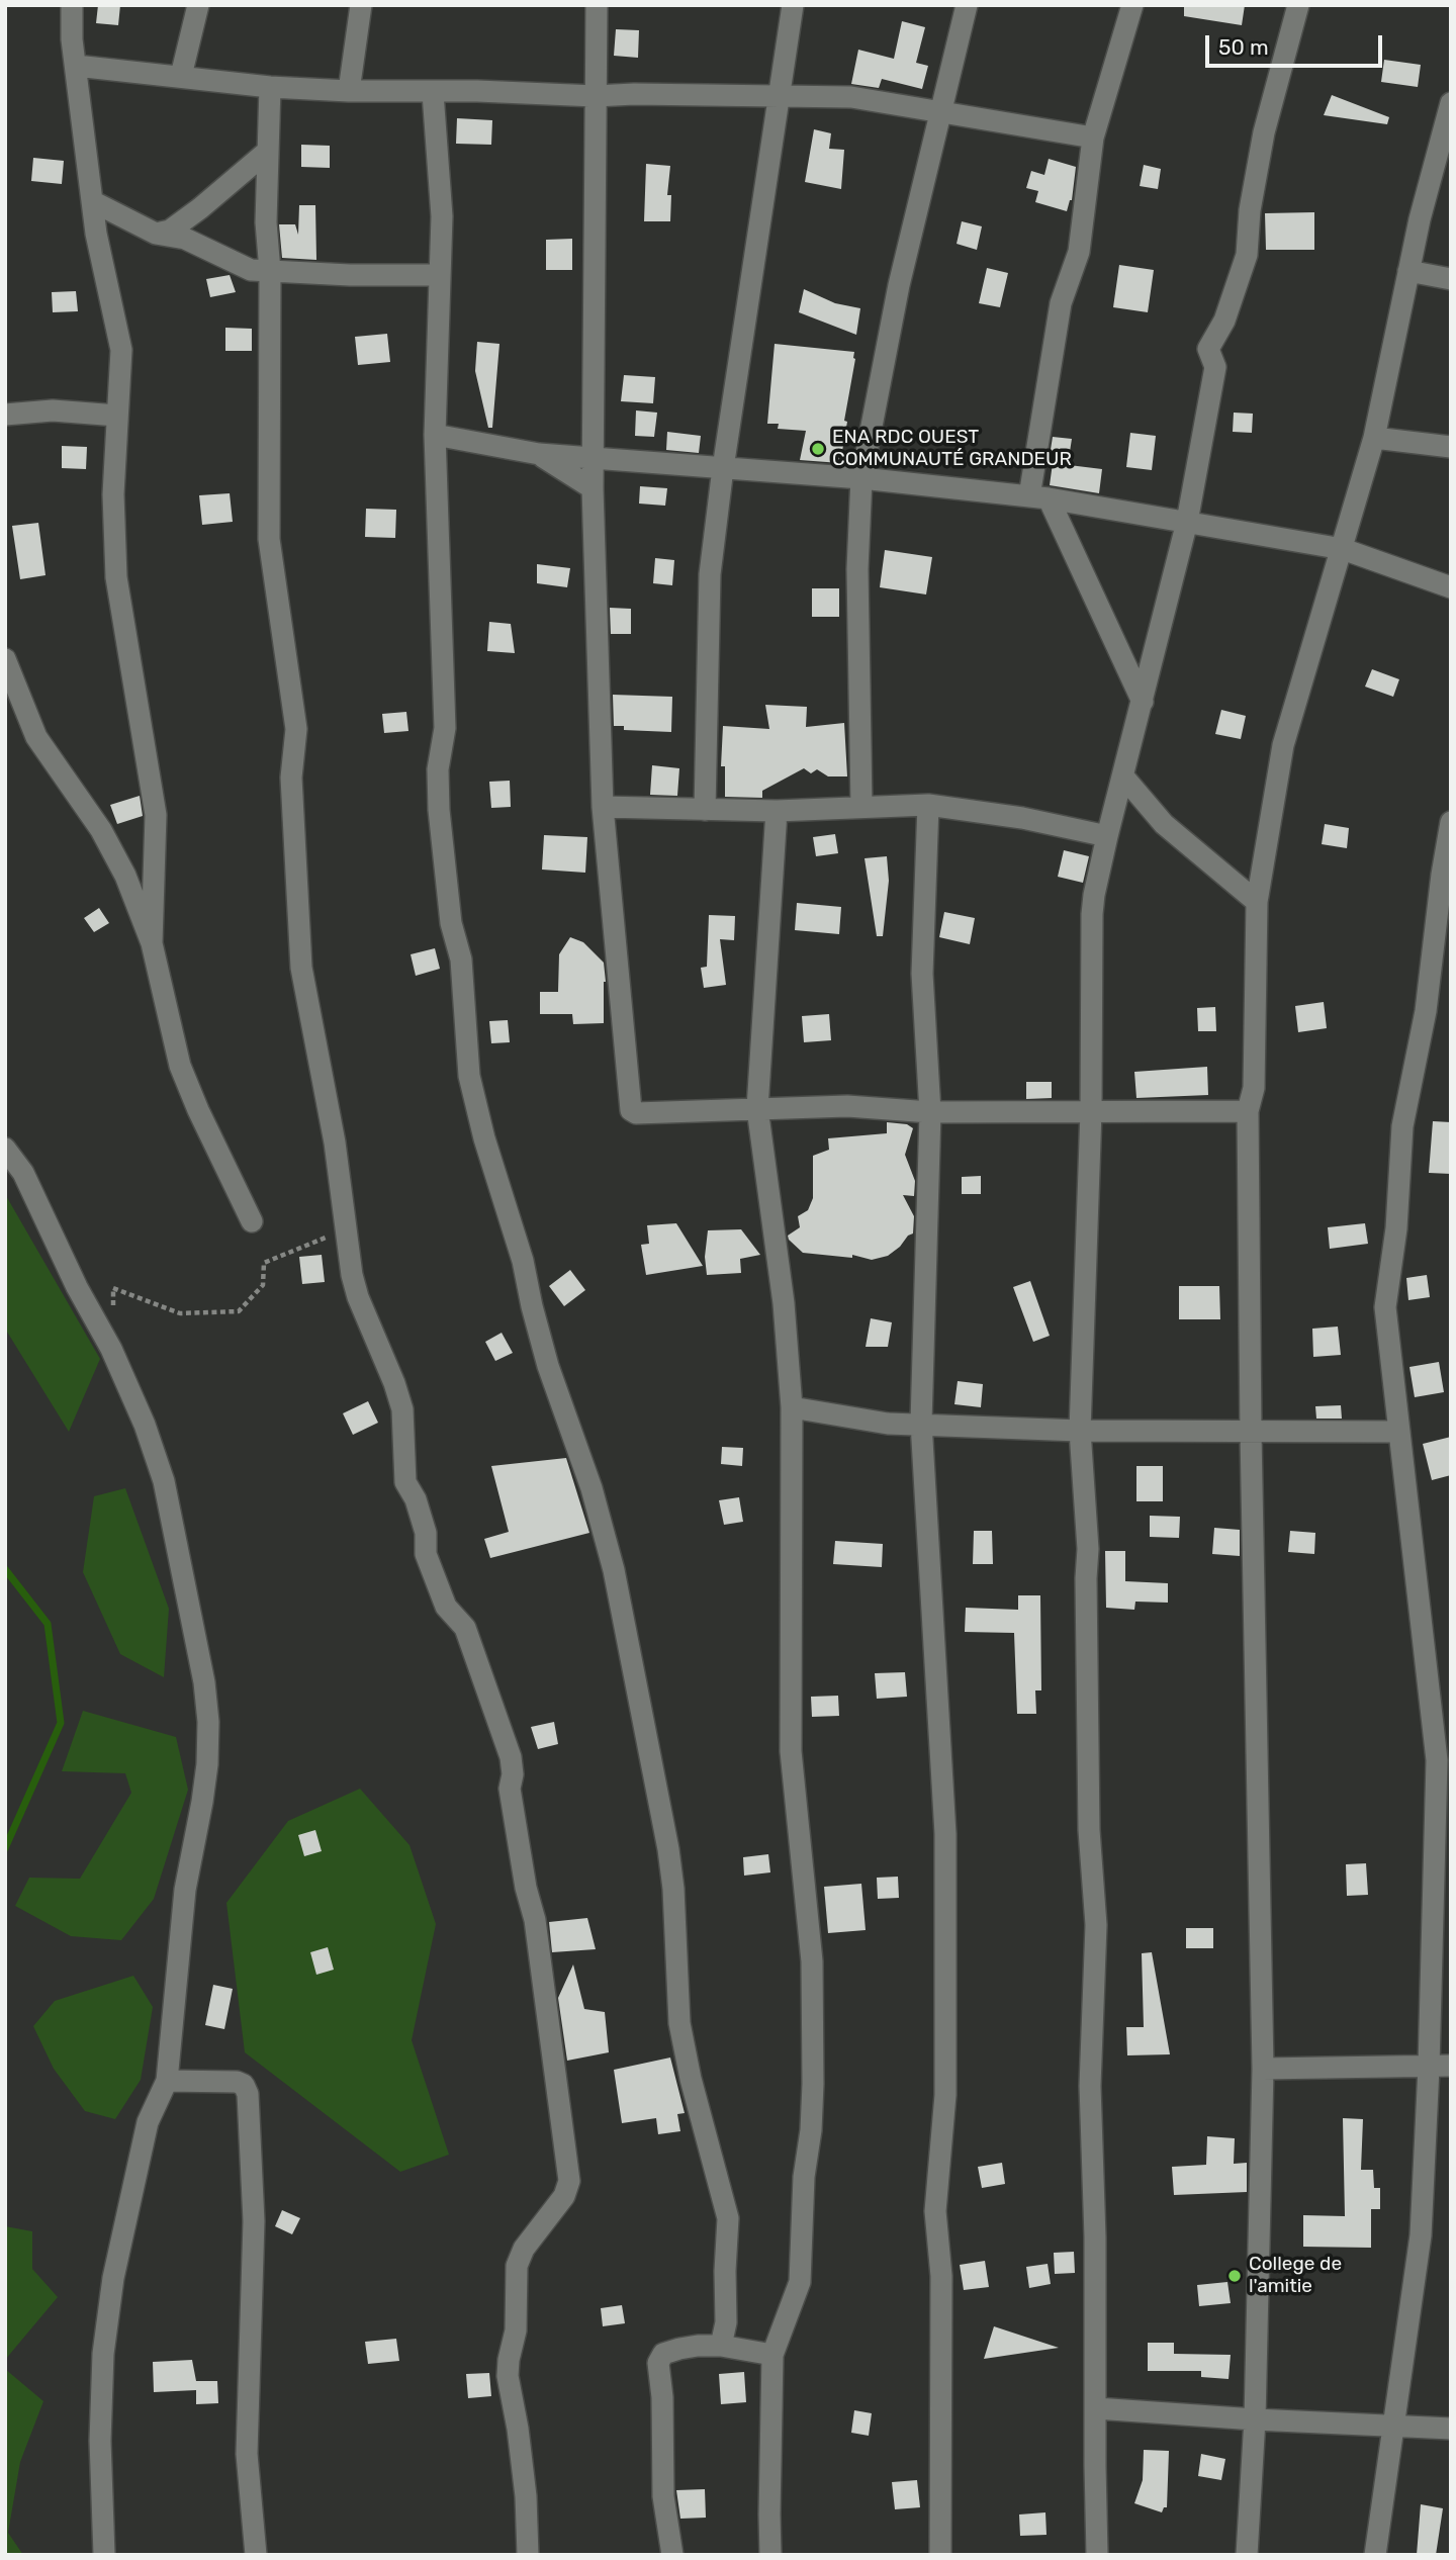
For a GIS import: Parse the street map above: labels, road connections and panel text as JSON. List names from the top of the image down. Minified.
{"places":["ENA RDC OUEST COMMUNAUTÉ GRANDEUR","College de l'amitie"],"scale_bar":"50 m"}
